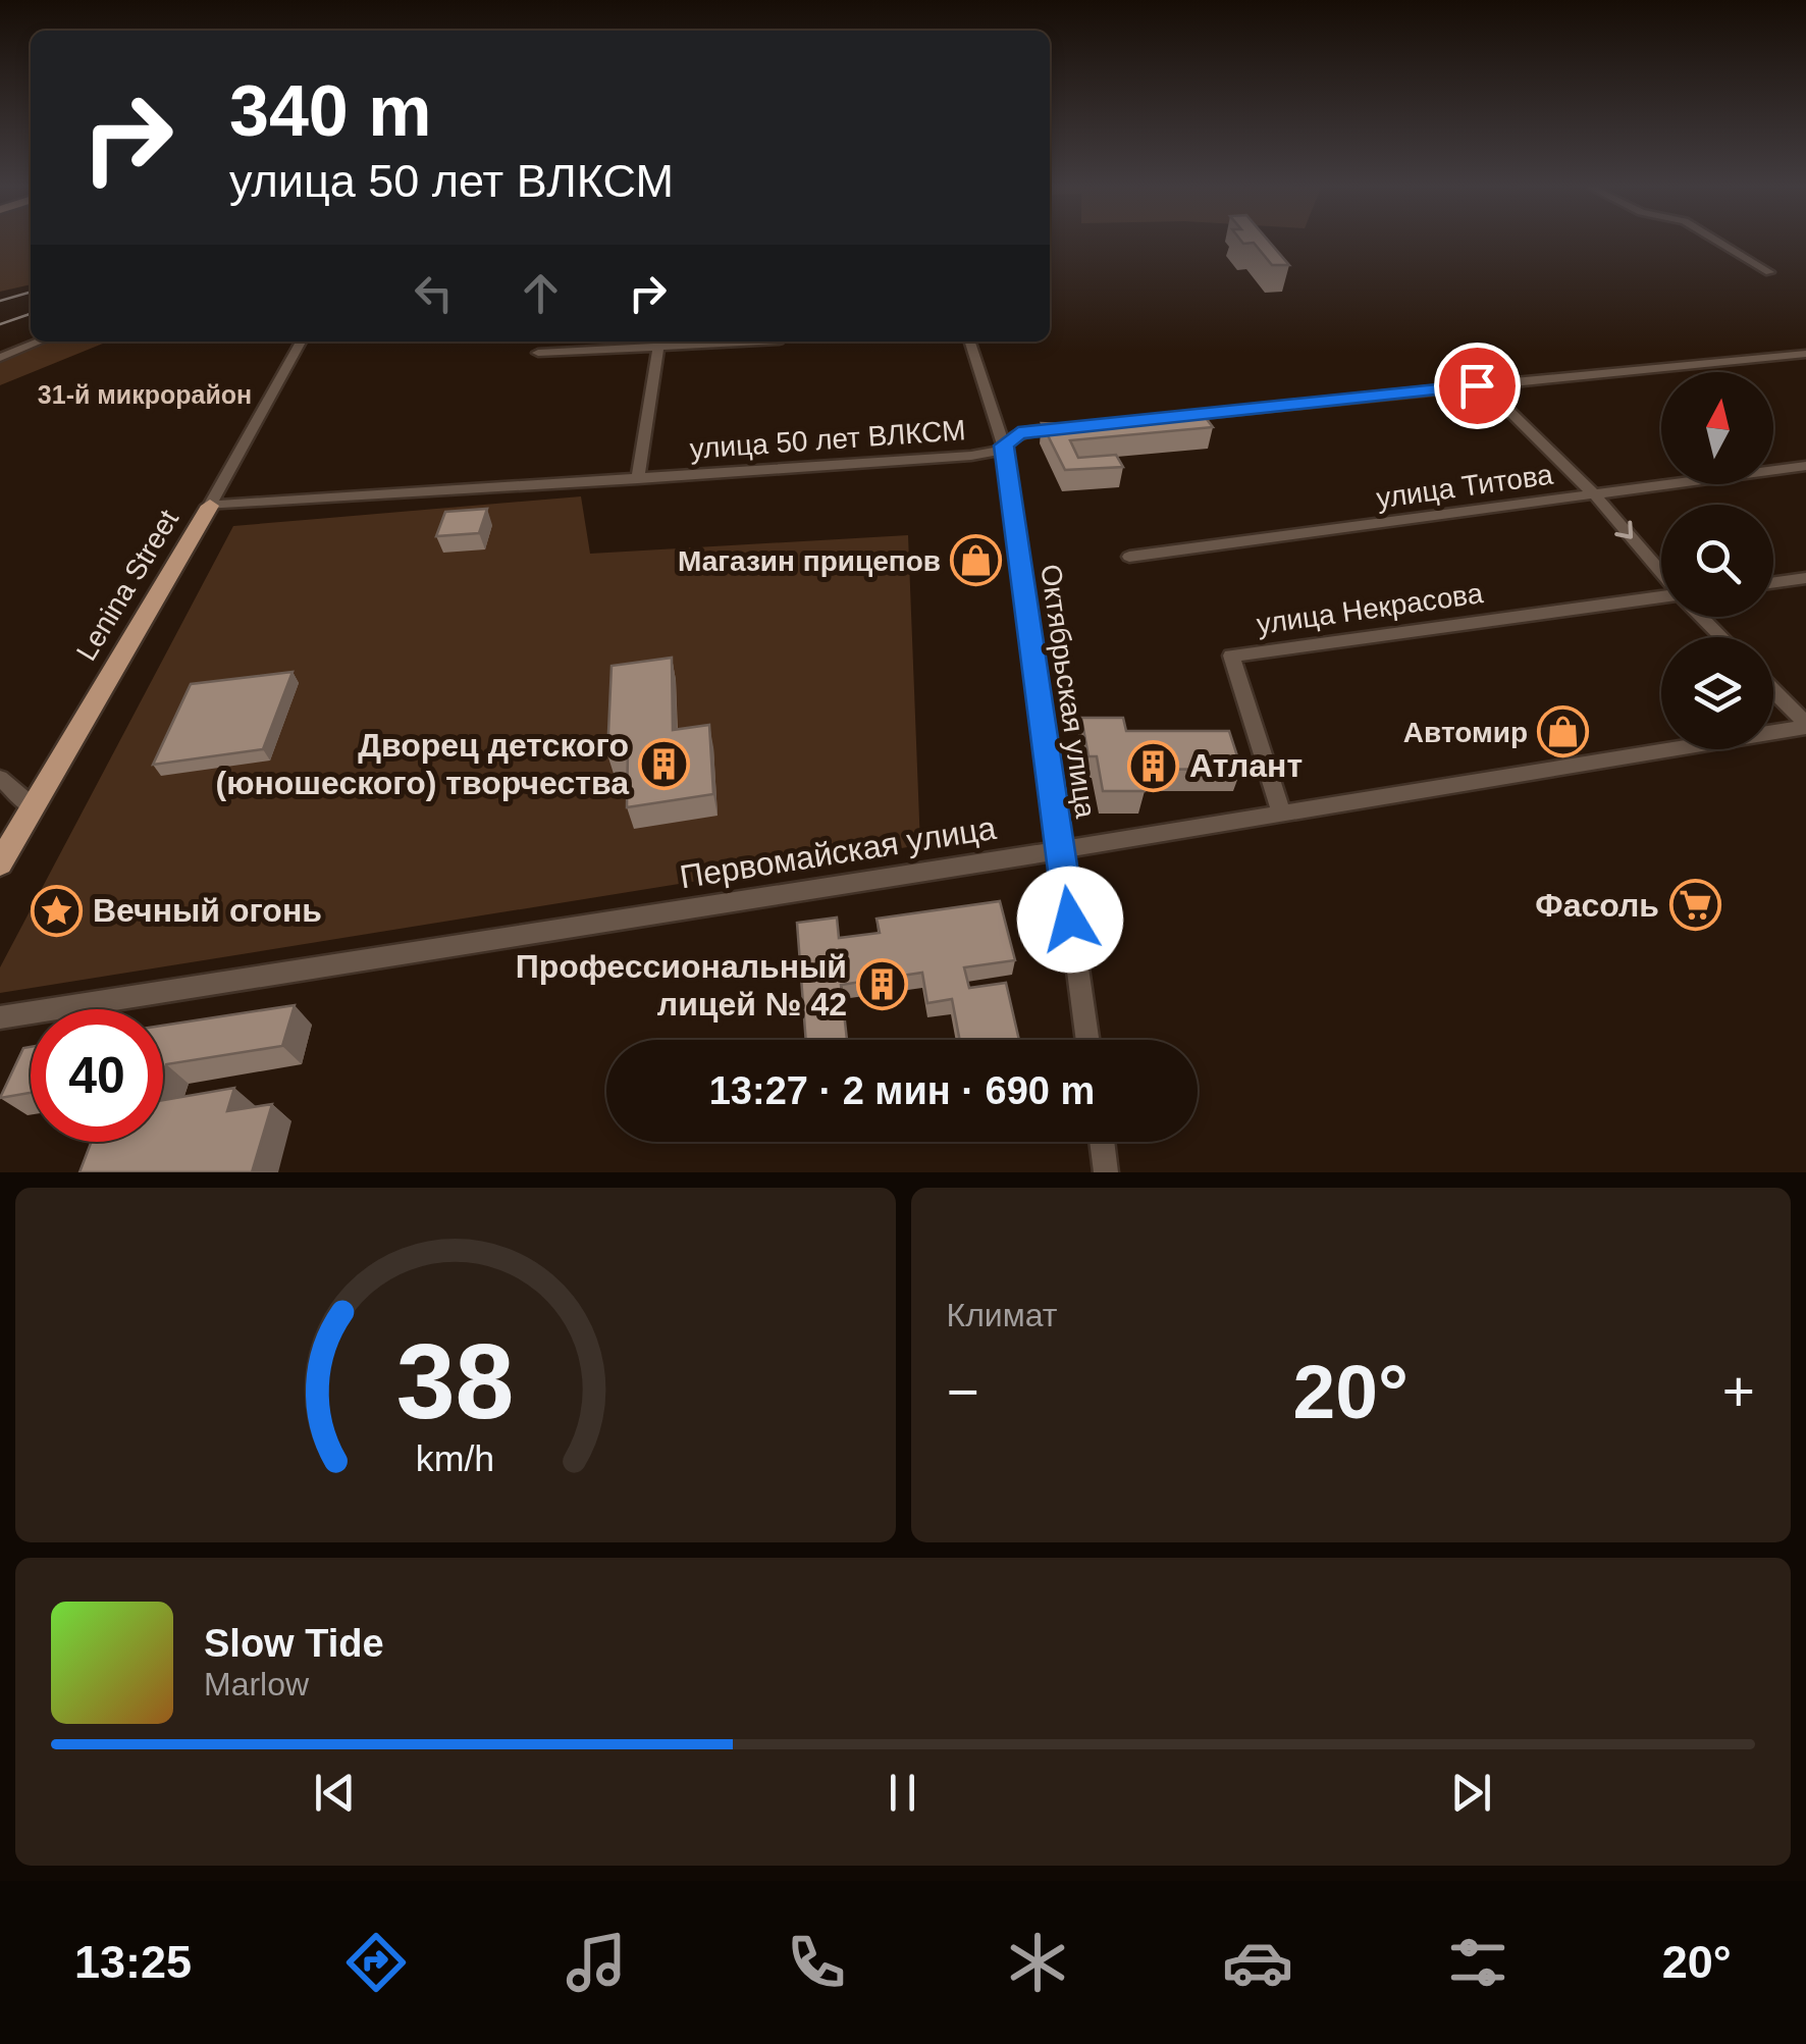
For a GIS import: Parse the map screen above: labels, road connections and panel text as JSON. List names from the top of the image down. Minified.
{"streets":{"main road":["Lenina Street"],"street":["улица 50 лет ВЛКСМ","улица Титова","улица Некрасова","Октябрьская улица","Первомайская улица"]},"crossings":[["улица 50 лет ВЛКСМ","Lenina Street"],["улица 50 лет ВЛКСМ","Октябрьская улица"],["улица Некрасова","Первомайская улица"],["Октябрьская улица","Первомайская улица"]],"districts":["31-й микрорайон"],"places":{"shop":["Магазин прицепов","Автомир"],"building":["Дворец детского (юношеского) творчества","Атлант","Профессиональный лицей № 42"],"supermarket":["Фасоль"],"place":["Вечный огонь"]},"north":"top","page":{"turn":["340 m","улица 50 лет ВЛКСМ"],"limit":"40","trip":"13:27 · 2 мин · 690 m","tile":"Климат","heat":["−","20°","+"],"song":["Slow Tide","Marlow"],"tabs":["13:25","20°"],"gauge":["38","km/h"]}}
